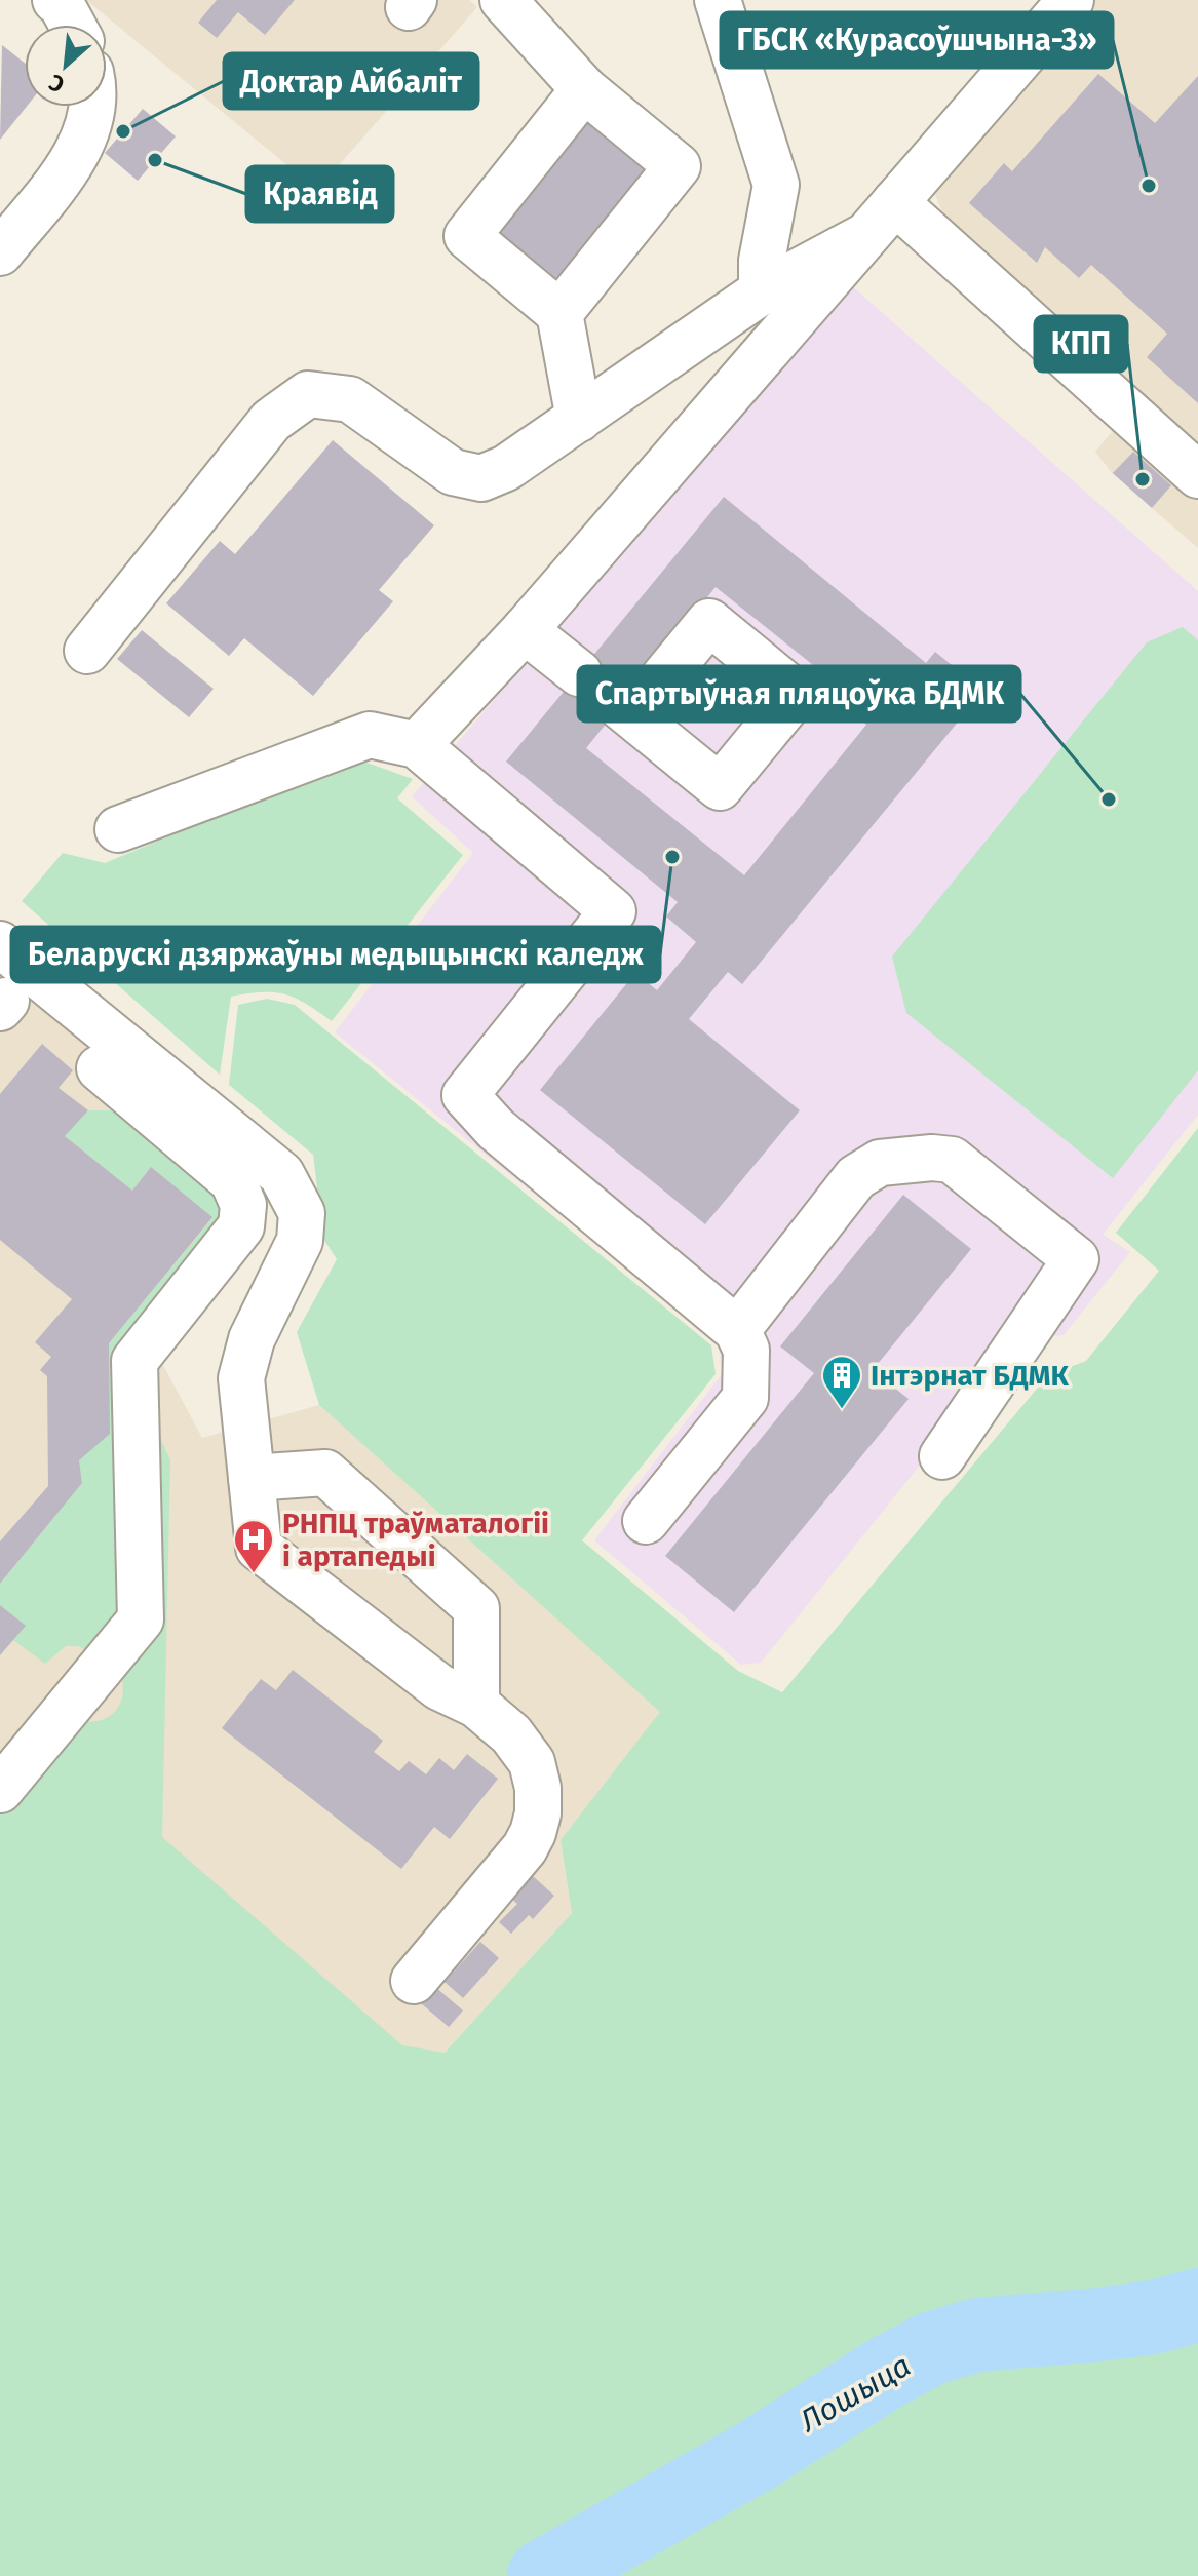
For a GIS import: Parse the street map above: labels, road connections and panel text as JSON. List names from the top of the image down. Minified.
{"water":["Лошыца"],"places":{"other":["Доктар Айбаліт","Краявід","ГБСК «Курасоўшчына-3»","КПП","Спартыўная пляцоўка БДМК","Беларускі дзяржаўны медыцынскі каледж"],"building":["Інтэрнат БДМК"],"hospital":["РНПЦ траўматалогіі і артапедыі"]},"north":"bottom left"}
